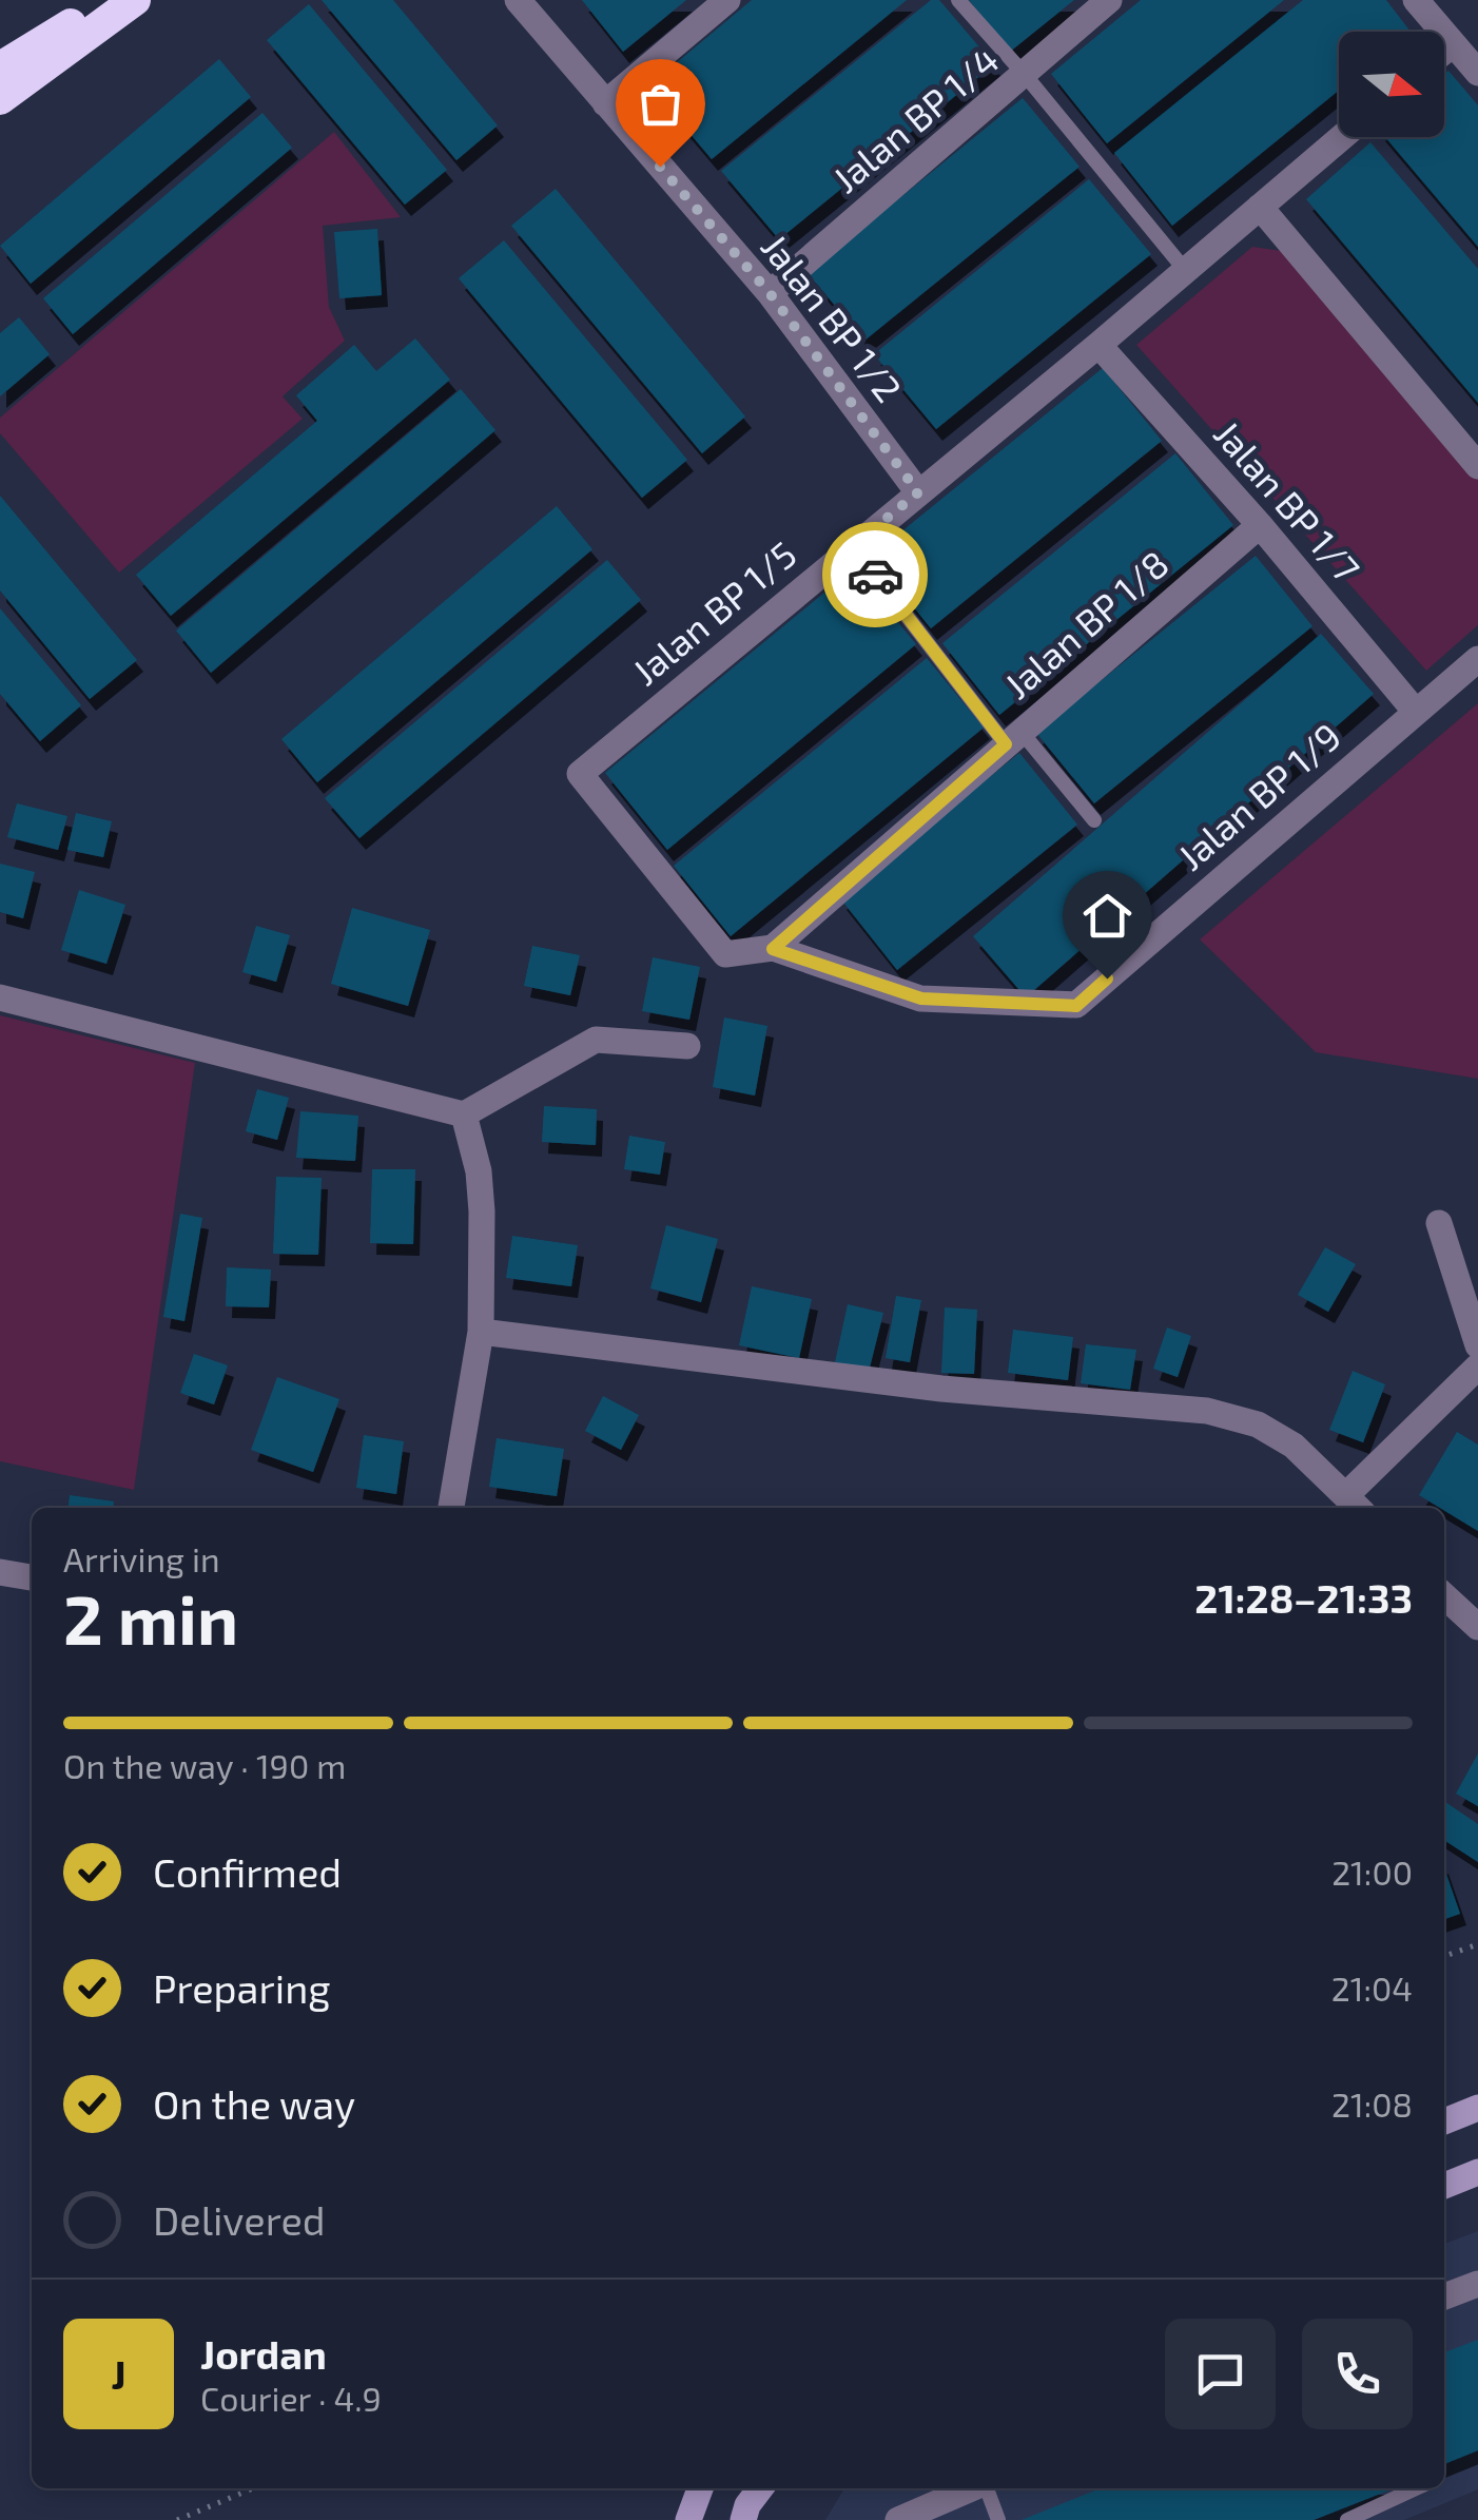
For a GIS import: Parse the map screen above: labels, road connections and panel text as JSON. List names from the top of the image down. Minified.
{"streets":{"street":["Jalan BP 1/4","Jalan BP 1/2","Jalan BP 1/7","Jalan BP 1/5","Jalan BP 1/8","Jalan BP 1/9"]},"crossings":[["Jalan BP 1/4","Jalan BP 1/2"],["Jalan BP 1/2","Jalan BP 1/5"],["Jalan BP 1/7","Jalan BP 1/5"],["Jalan BP 1/7","Jalan BP 1/8"],["Jalan BP 1/7","Jalan BP 1/9"],["Jalan BP 1/5","Jalan BP 1/9"],["Jalan BP 1/8","Jalan BP 1/9"]],"north":"right","page":{"heading":["2 min","Arriving in","21:28–21:33"],"panel":["Jordan","Courier · 4.9"],"bar":"On the way · 190 m","list":[["Confirmed","21:00"],["Preparing","21:04"],["On the way","21:08"],"Delivered"],"round":"J"}}
